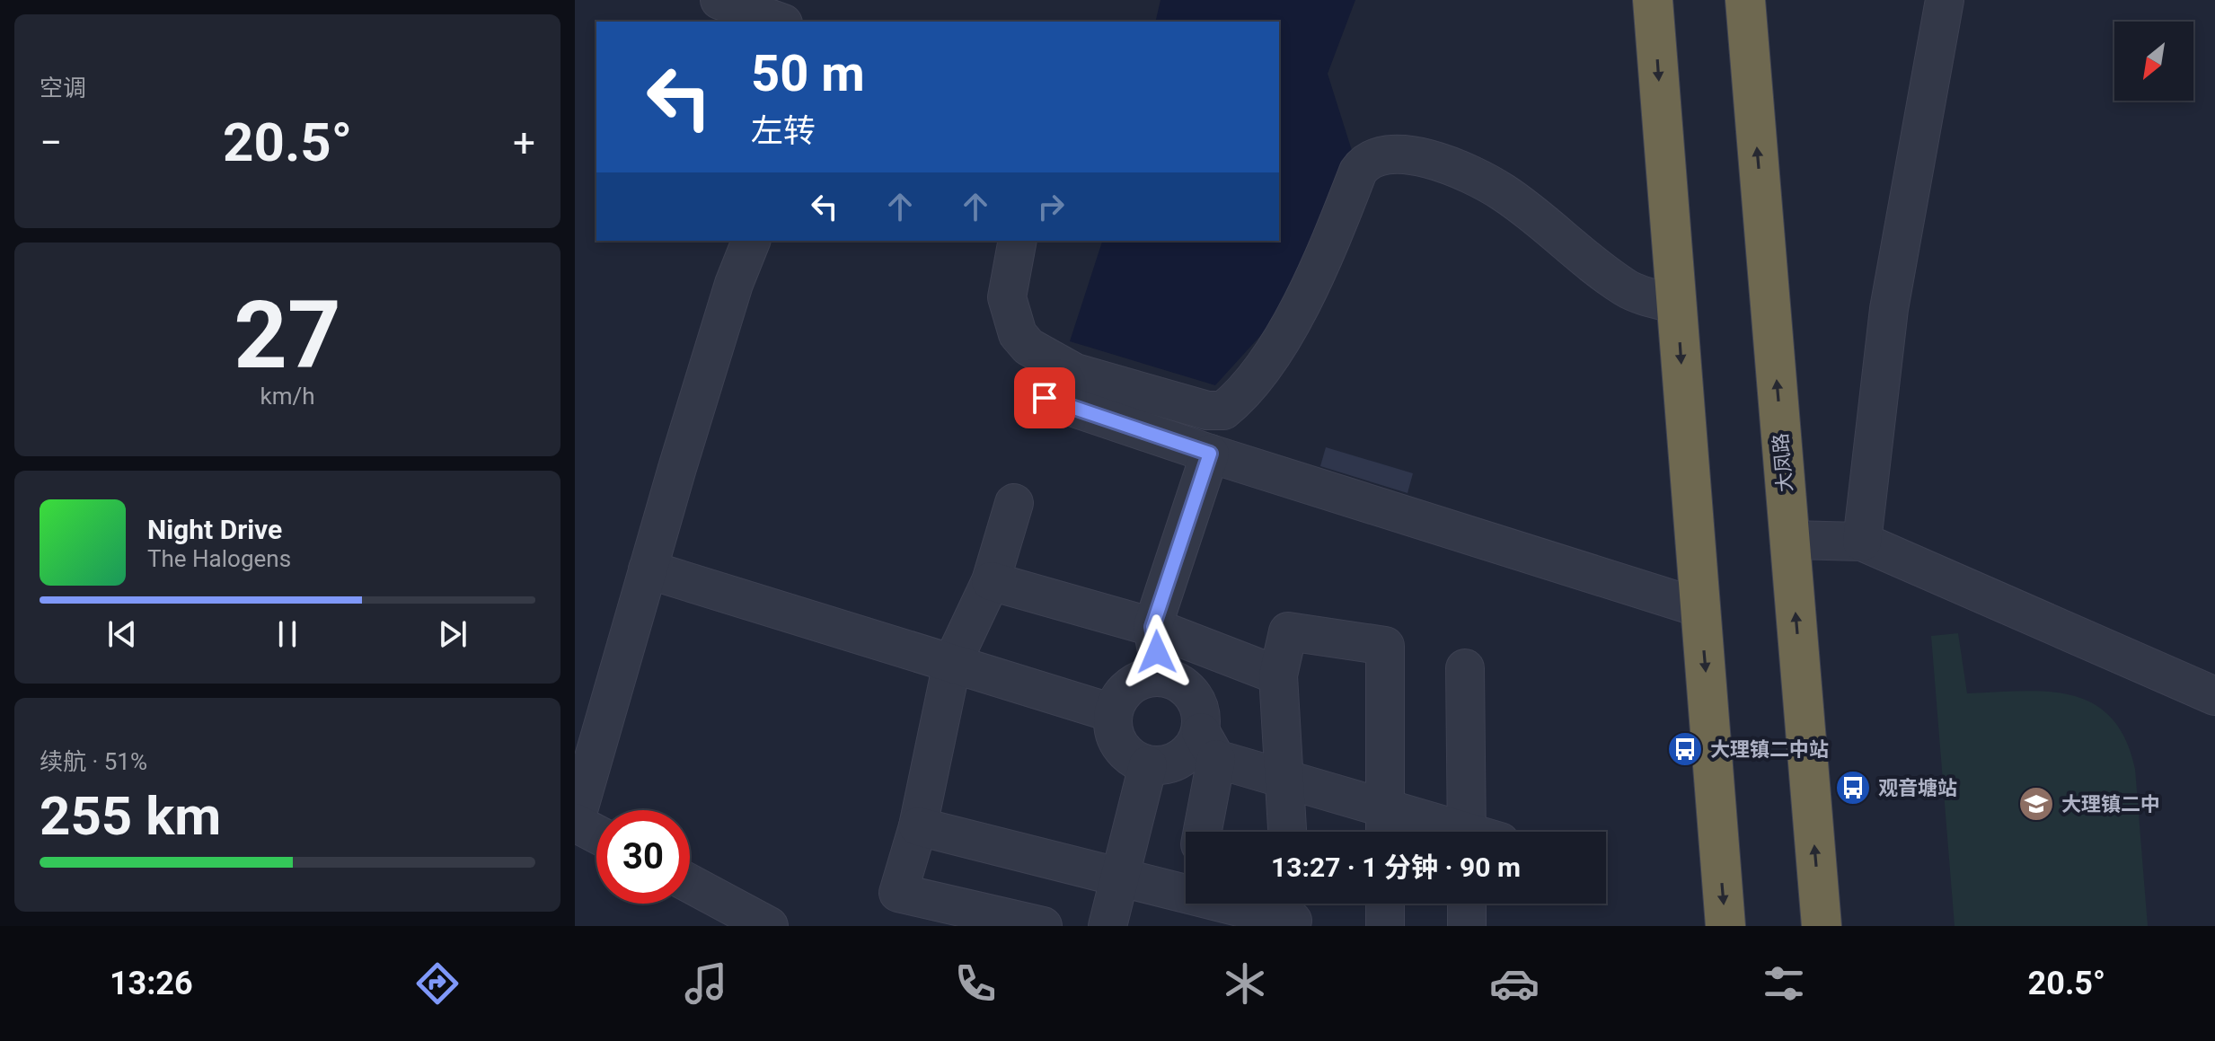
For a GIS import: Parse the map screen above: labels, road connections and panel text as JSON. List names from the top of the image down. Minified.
{"streets":{"highway":["大凤路"]},"places":{"bus stop":["大理镇二中站","观音塘站"],"school or university":["大理镇二中"]},"north":"bottom left","page":{"tile":["空调",["27","km/h"],["续航 · 51%","255 km"]],"turn":["50 m","左转"],"heat":["−","20.5°","+"],"song":["Night Drive","The Halogens"],"limit":"30","trip":"13:27 · 1 分钟 · 90 m","tabs":["13:26","20.5°"]}}
